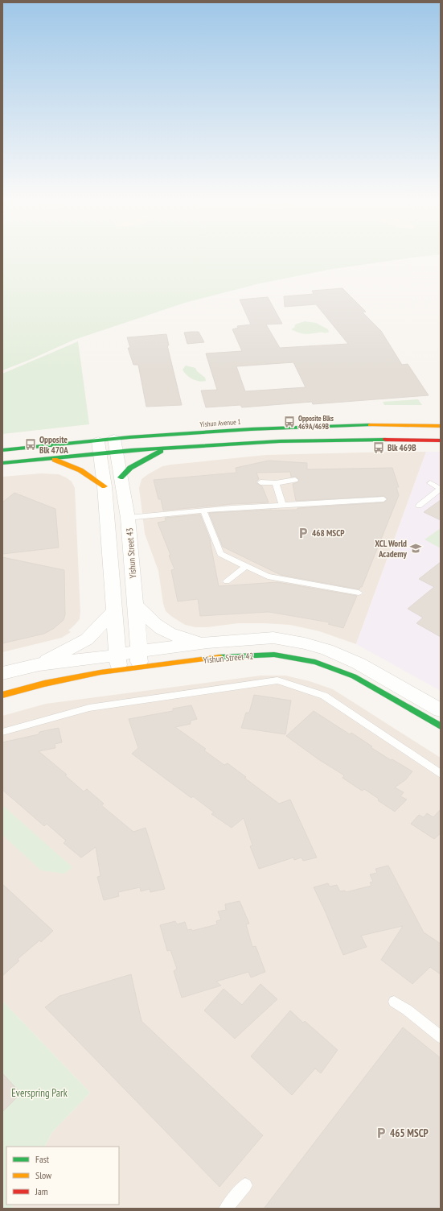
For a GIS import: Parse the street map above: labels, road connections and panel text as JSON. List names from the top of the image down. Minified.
{"streets":{"main road":["Yishun Avenue 1","Yishun Street 42"],"street":["Yishun Street 43"]},"crossings":[["Yishun Avenue 1","Yishun Street 43"],["Yishun Street 43","Yishun Street 42"]],"parks":["Everspring Park"],"places":{"bus stop":["Opposite Blks 469A/469B","Opposite Blk 470A","Blk 469B"],"parking":["468 MSCP","465 MSCP"],"school or university":["XCL World Academy"]},"legend":["Fast","Slow","Jam"]}
